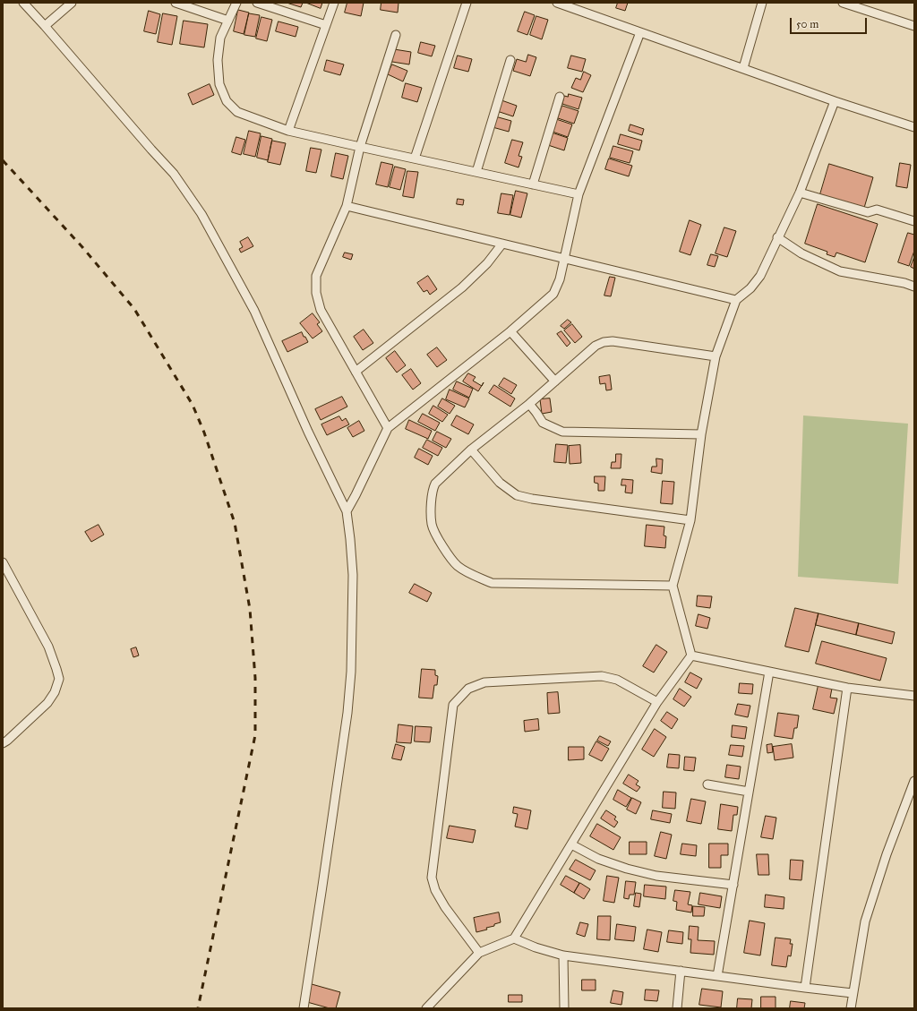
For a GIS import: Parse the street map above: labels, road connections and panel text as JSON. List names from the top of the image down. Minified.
{"scale_bar":"50 m"}
